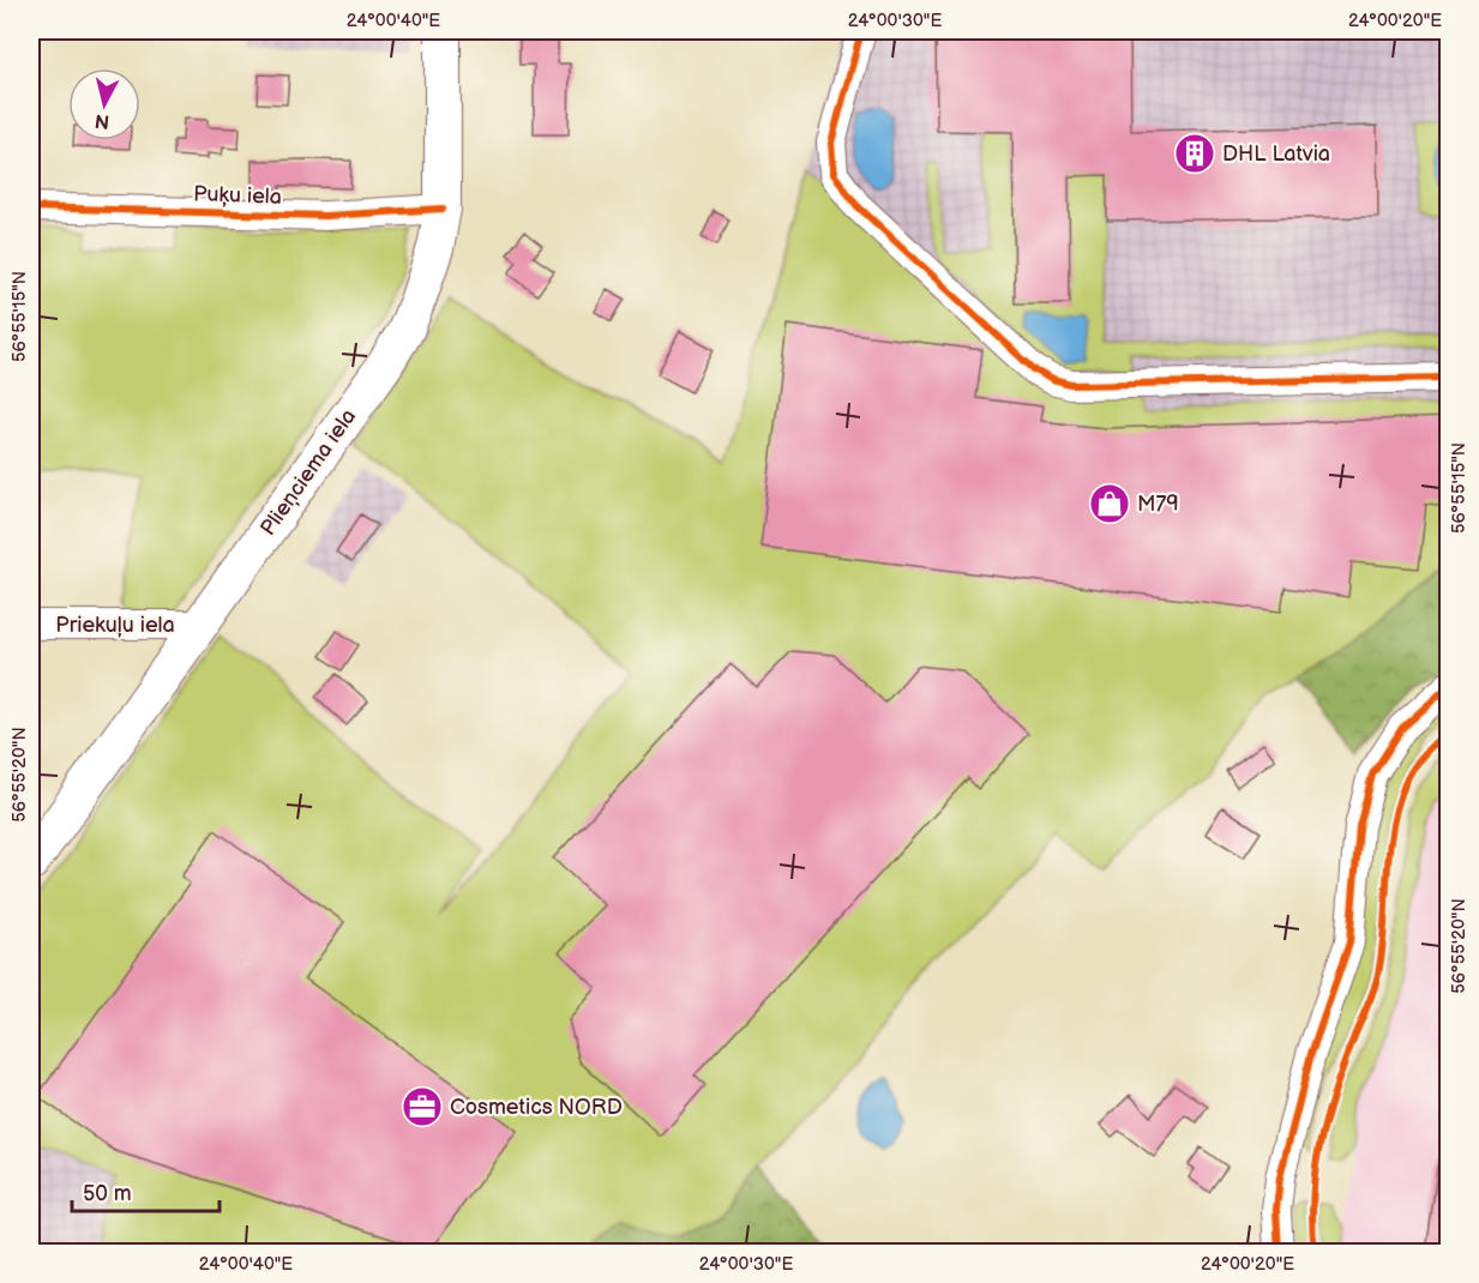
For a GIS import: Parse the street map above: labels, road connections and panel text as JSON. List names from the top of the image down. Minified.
{"streets":{"main road":["Plieņciema iela"],"street":["Puķu iela","Priekuļu iela"]},"crossings":[["Puķu iela","Plieņciema iela"],["Plieņciema iela","Priekuļu iela"]],"places":{"building":["DHL Latvia"],"shop":["M79"],"office":["Cosmetics NORD"]},"scale_bar":"50 m","north":"bottom","coordinates":["24°00'40\"E","24°00'30\"E","24°00'20\"E","56°55'15\"N","56°55'20\"N"]}
